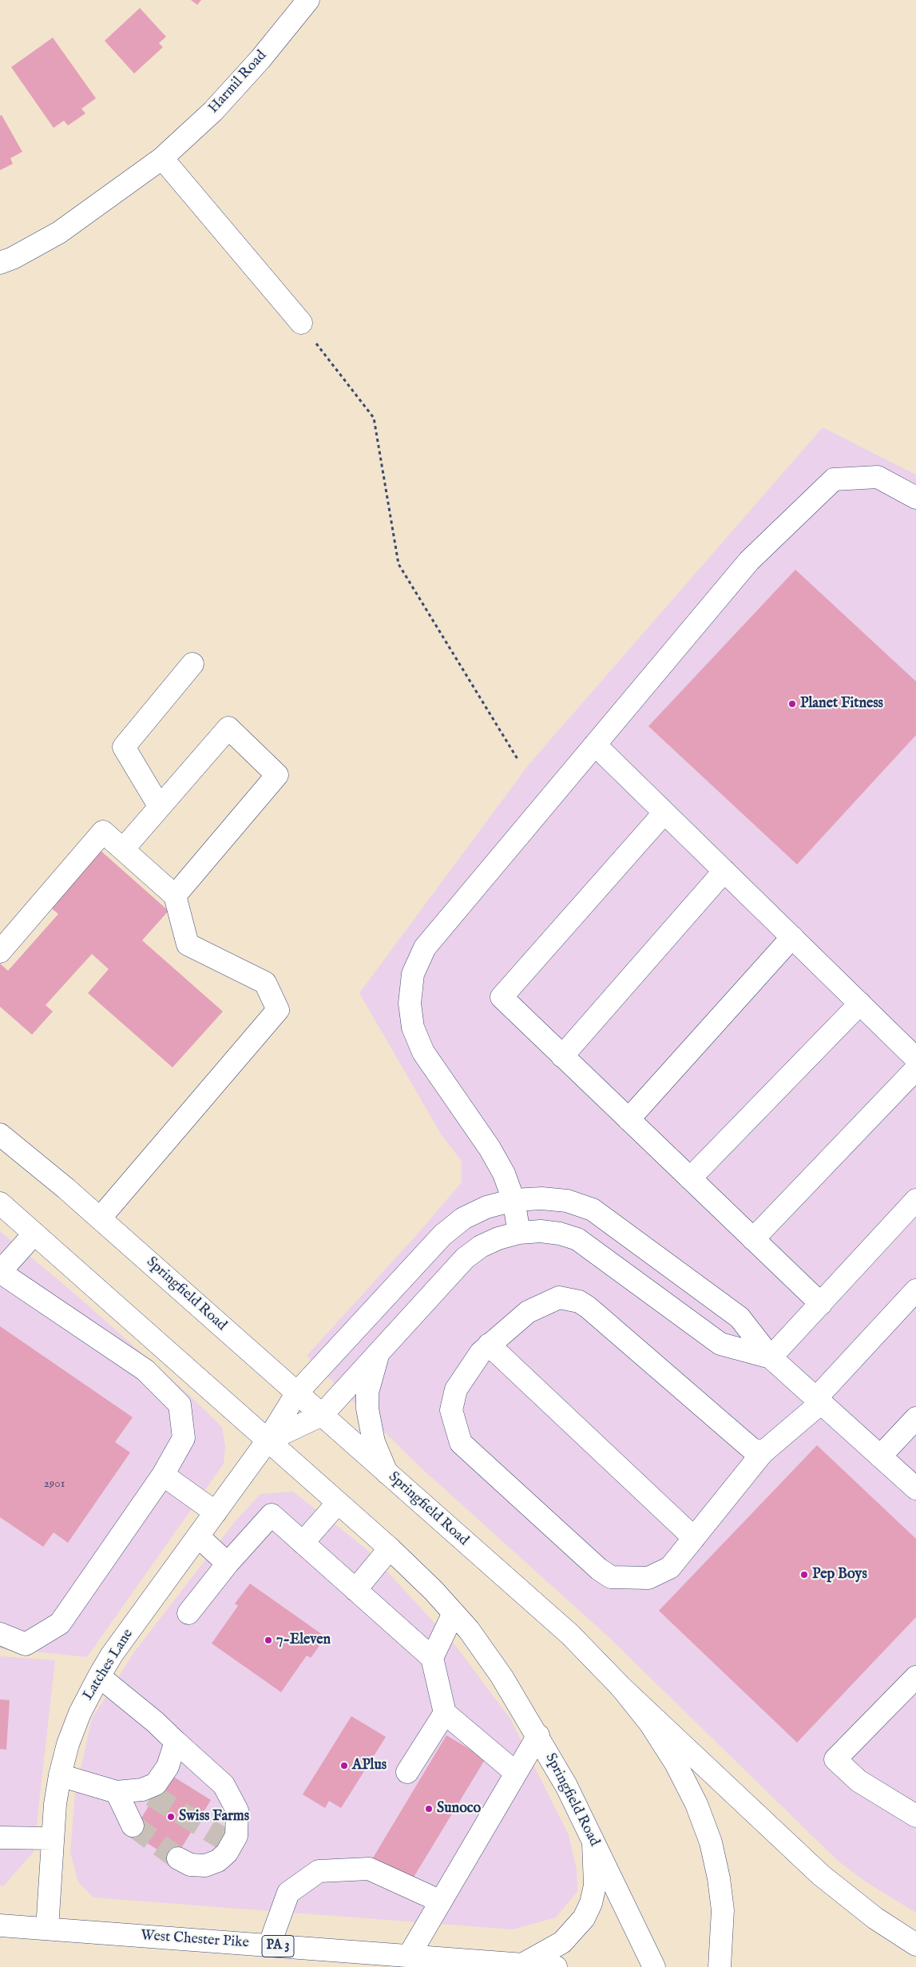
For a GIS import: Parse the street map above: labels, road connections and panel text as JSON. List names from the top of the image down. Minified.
{"streets":{"main road":["Harmil Road","Springfield Road","Latches Lane","West Chester Pike","PA 3"]},"crossings":[["Springfield Road","Latches Lane"],["Latches Lane","West Chester Pike"]],"places":["Planet Fitness","Pep Boys","7-Eleven","APlus","Sunoco","Swiss Farms"],"house_numbers":["2901"]}
